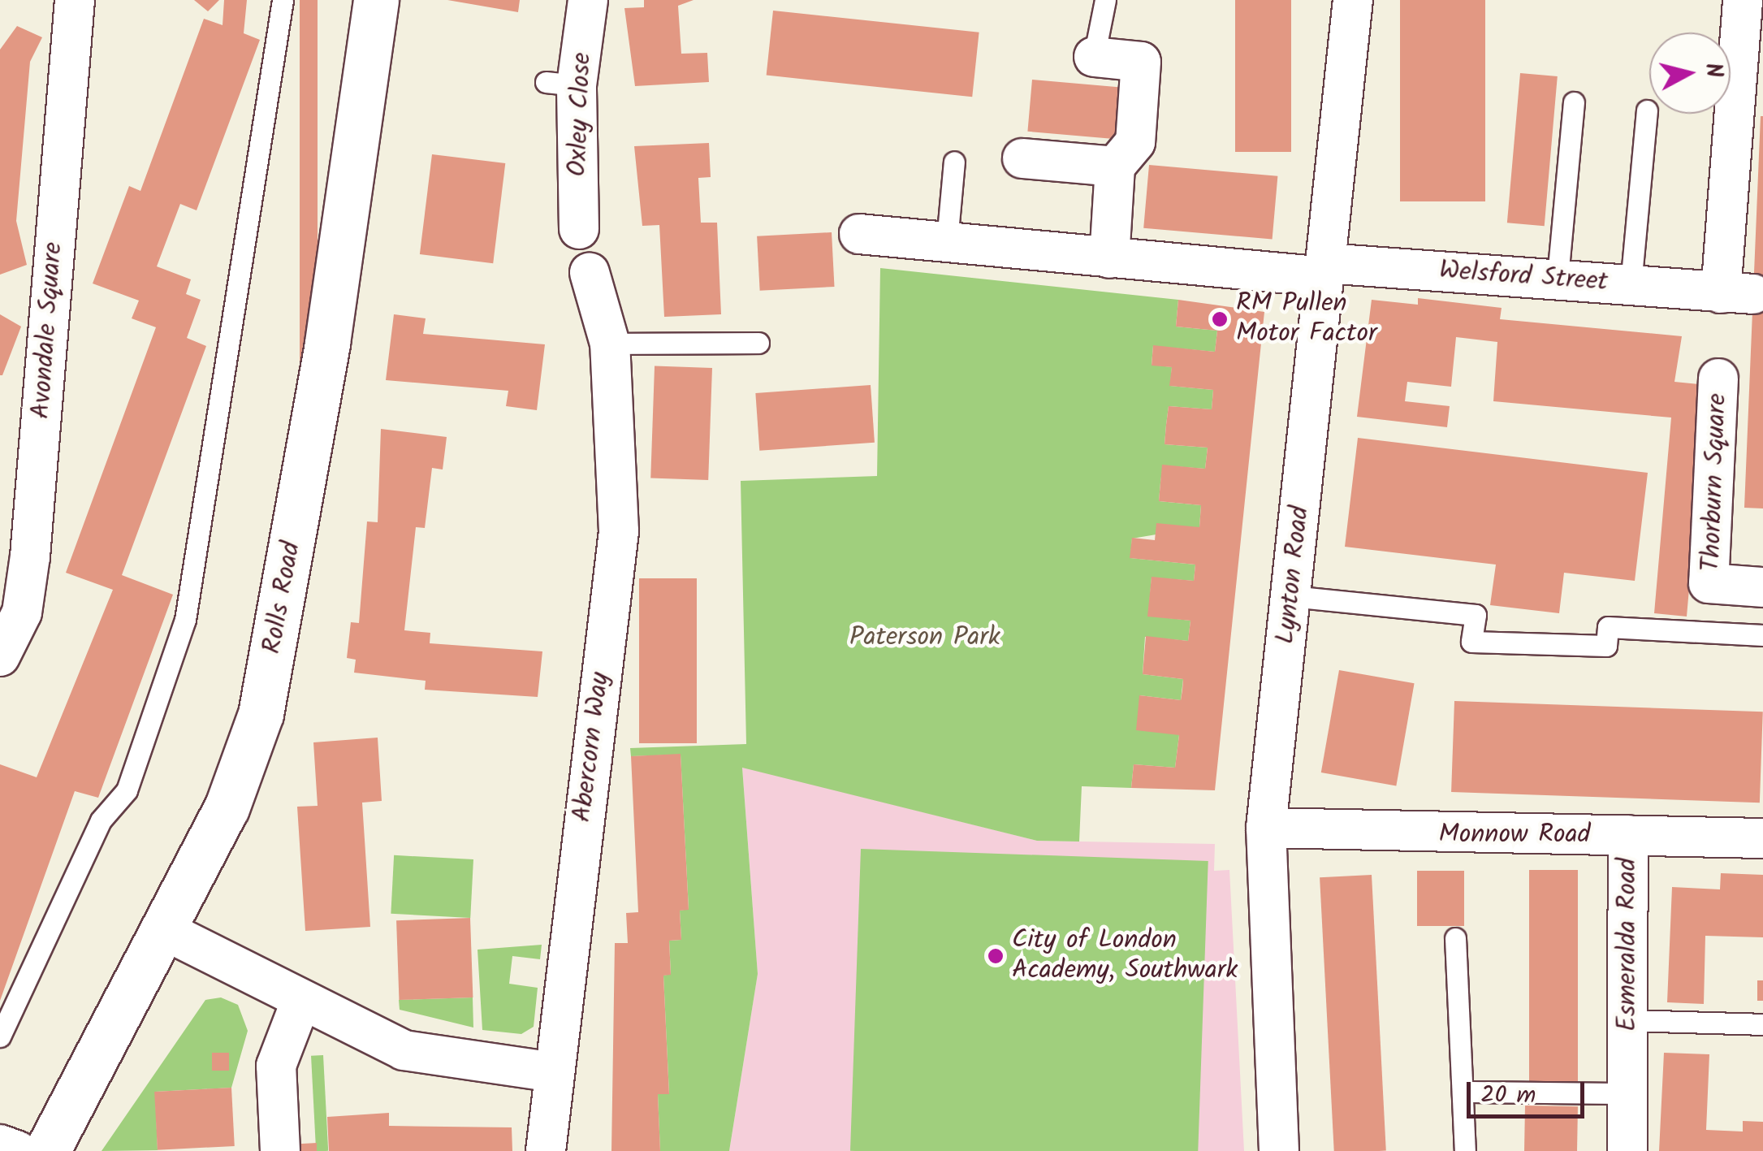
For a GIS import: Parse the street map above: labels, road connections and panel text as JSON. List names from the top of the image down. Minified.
{"streets":{"main road":["Rolls Road"],"street":["Oxley Close","Welsford Street","Avondale Square","Thorburn Square","Lynton Road","Abercorn Way","Monnow Road","Esmeralda Road"]},"crossings":[["Welsford Street","Lynton Road"],["Lynton Road","Monnow Road"],["Monnow Road","Esmeralda Road"]],"parks":["Paterson Park"],"places":["RM Pullen Motor Factor","City of London Academy, Southwark"],"scale_bar":"20 m","north":"right"}
